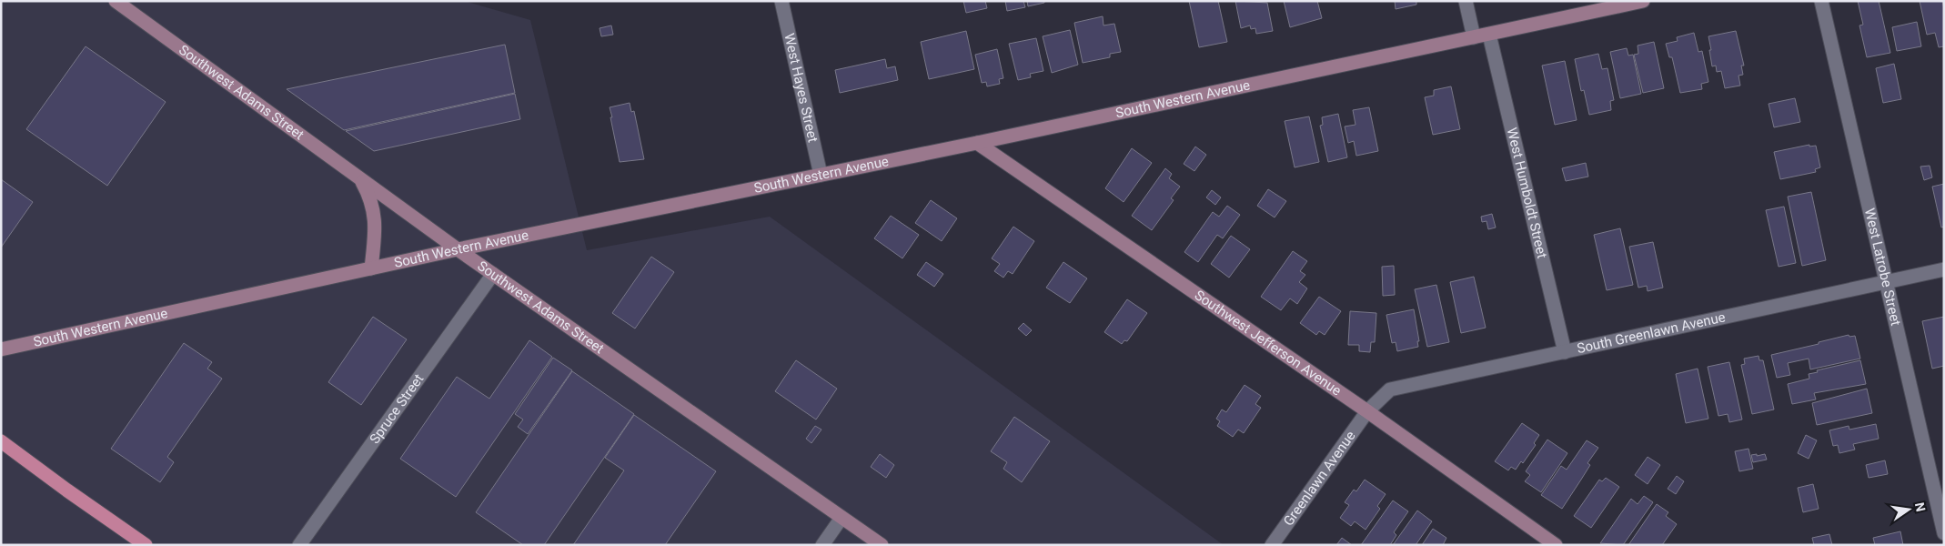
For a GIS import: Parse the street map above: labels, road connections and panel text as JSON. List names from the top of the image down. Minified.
{"streets":{"main road":["Southwest Adams Street","South Western Avenue","Southwest Jefferson Avenue"],"street":["West Hayes Street","West Humboldt Street","West Latrobe Street","South Greenlawn Avenue","Spruce Street","Greenlawn Avenue"]},"crossings":[["West Hayes Street","South Western Avenue"],["Southwest Adams Street","South Western Avenue"],["Southwest Adams Street","Spruce Street"],["South Western Avenue","West Humboldt Street"],["South Western Avenue","Southwest Jefferson Avenue"],["West Humboldt Street","South Greenlawn Avenue"],["West Latrobe Street","South Greenlawn Avenue"],["South Greenlawn Avenue","Southwest Jefferson Avenue"],["South Greenlawn Avenue","Greenlawn Avenue"],["Southwest Jefferson Avenue","Greenlawn Avenue"]],"north":"right"}
